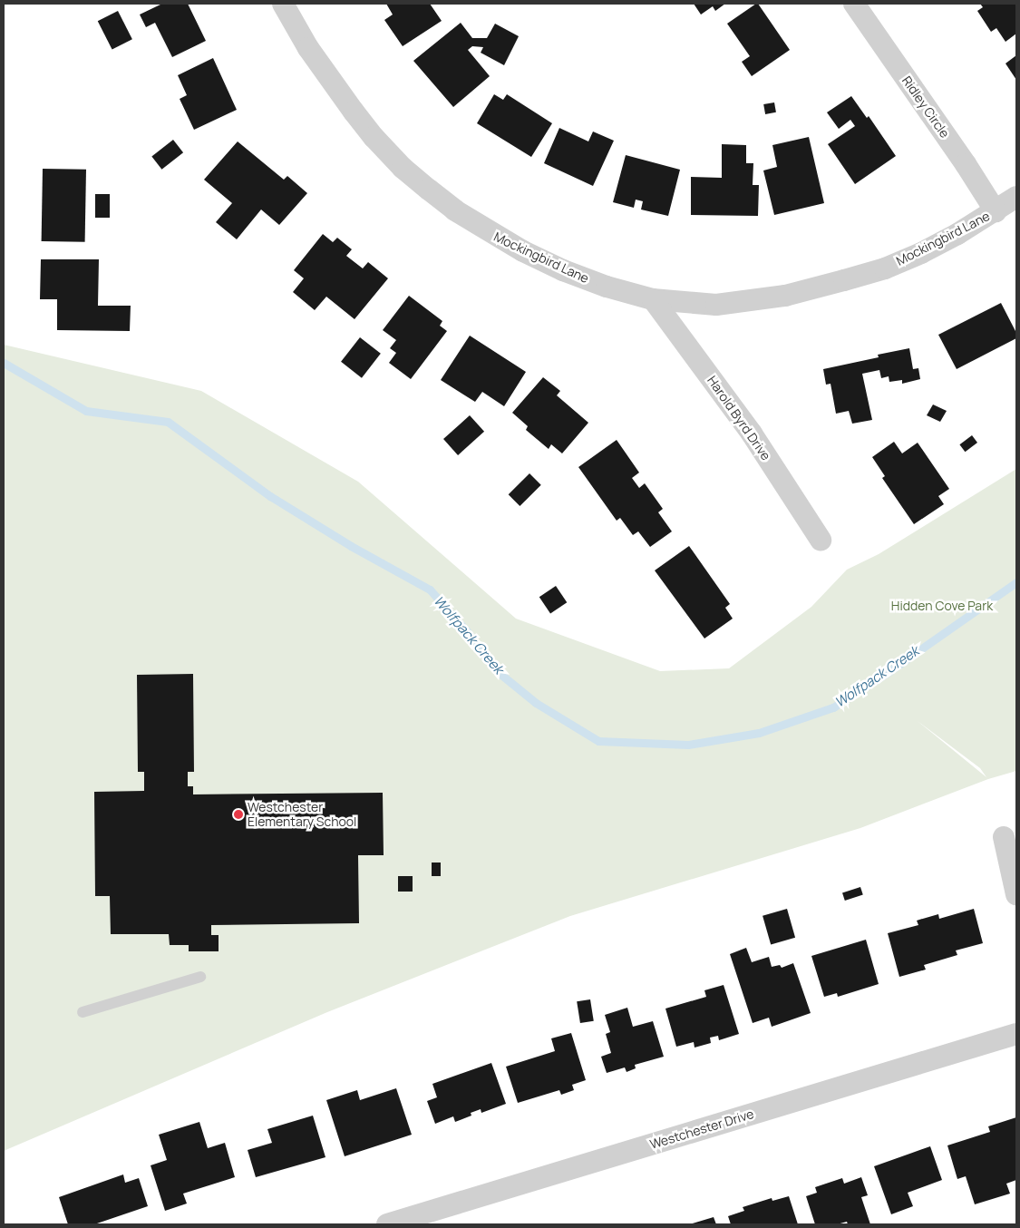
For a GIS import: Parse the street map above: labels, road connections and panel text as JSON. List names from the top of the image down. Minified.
{"streets":{"street":["Ridley Circle","Mockingbird Lane","Harold Byrd Drive","Westchester Drive"]},"crossings":[["Ridley Circle","Mockingbird Lane"],["Mockingbird Lane","Harold Byrd Drive"]],"water":["Wolfpack Creek"],"parks":["Hidden Cove Park"],"places":["Westchester Elementary School"]}
